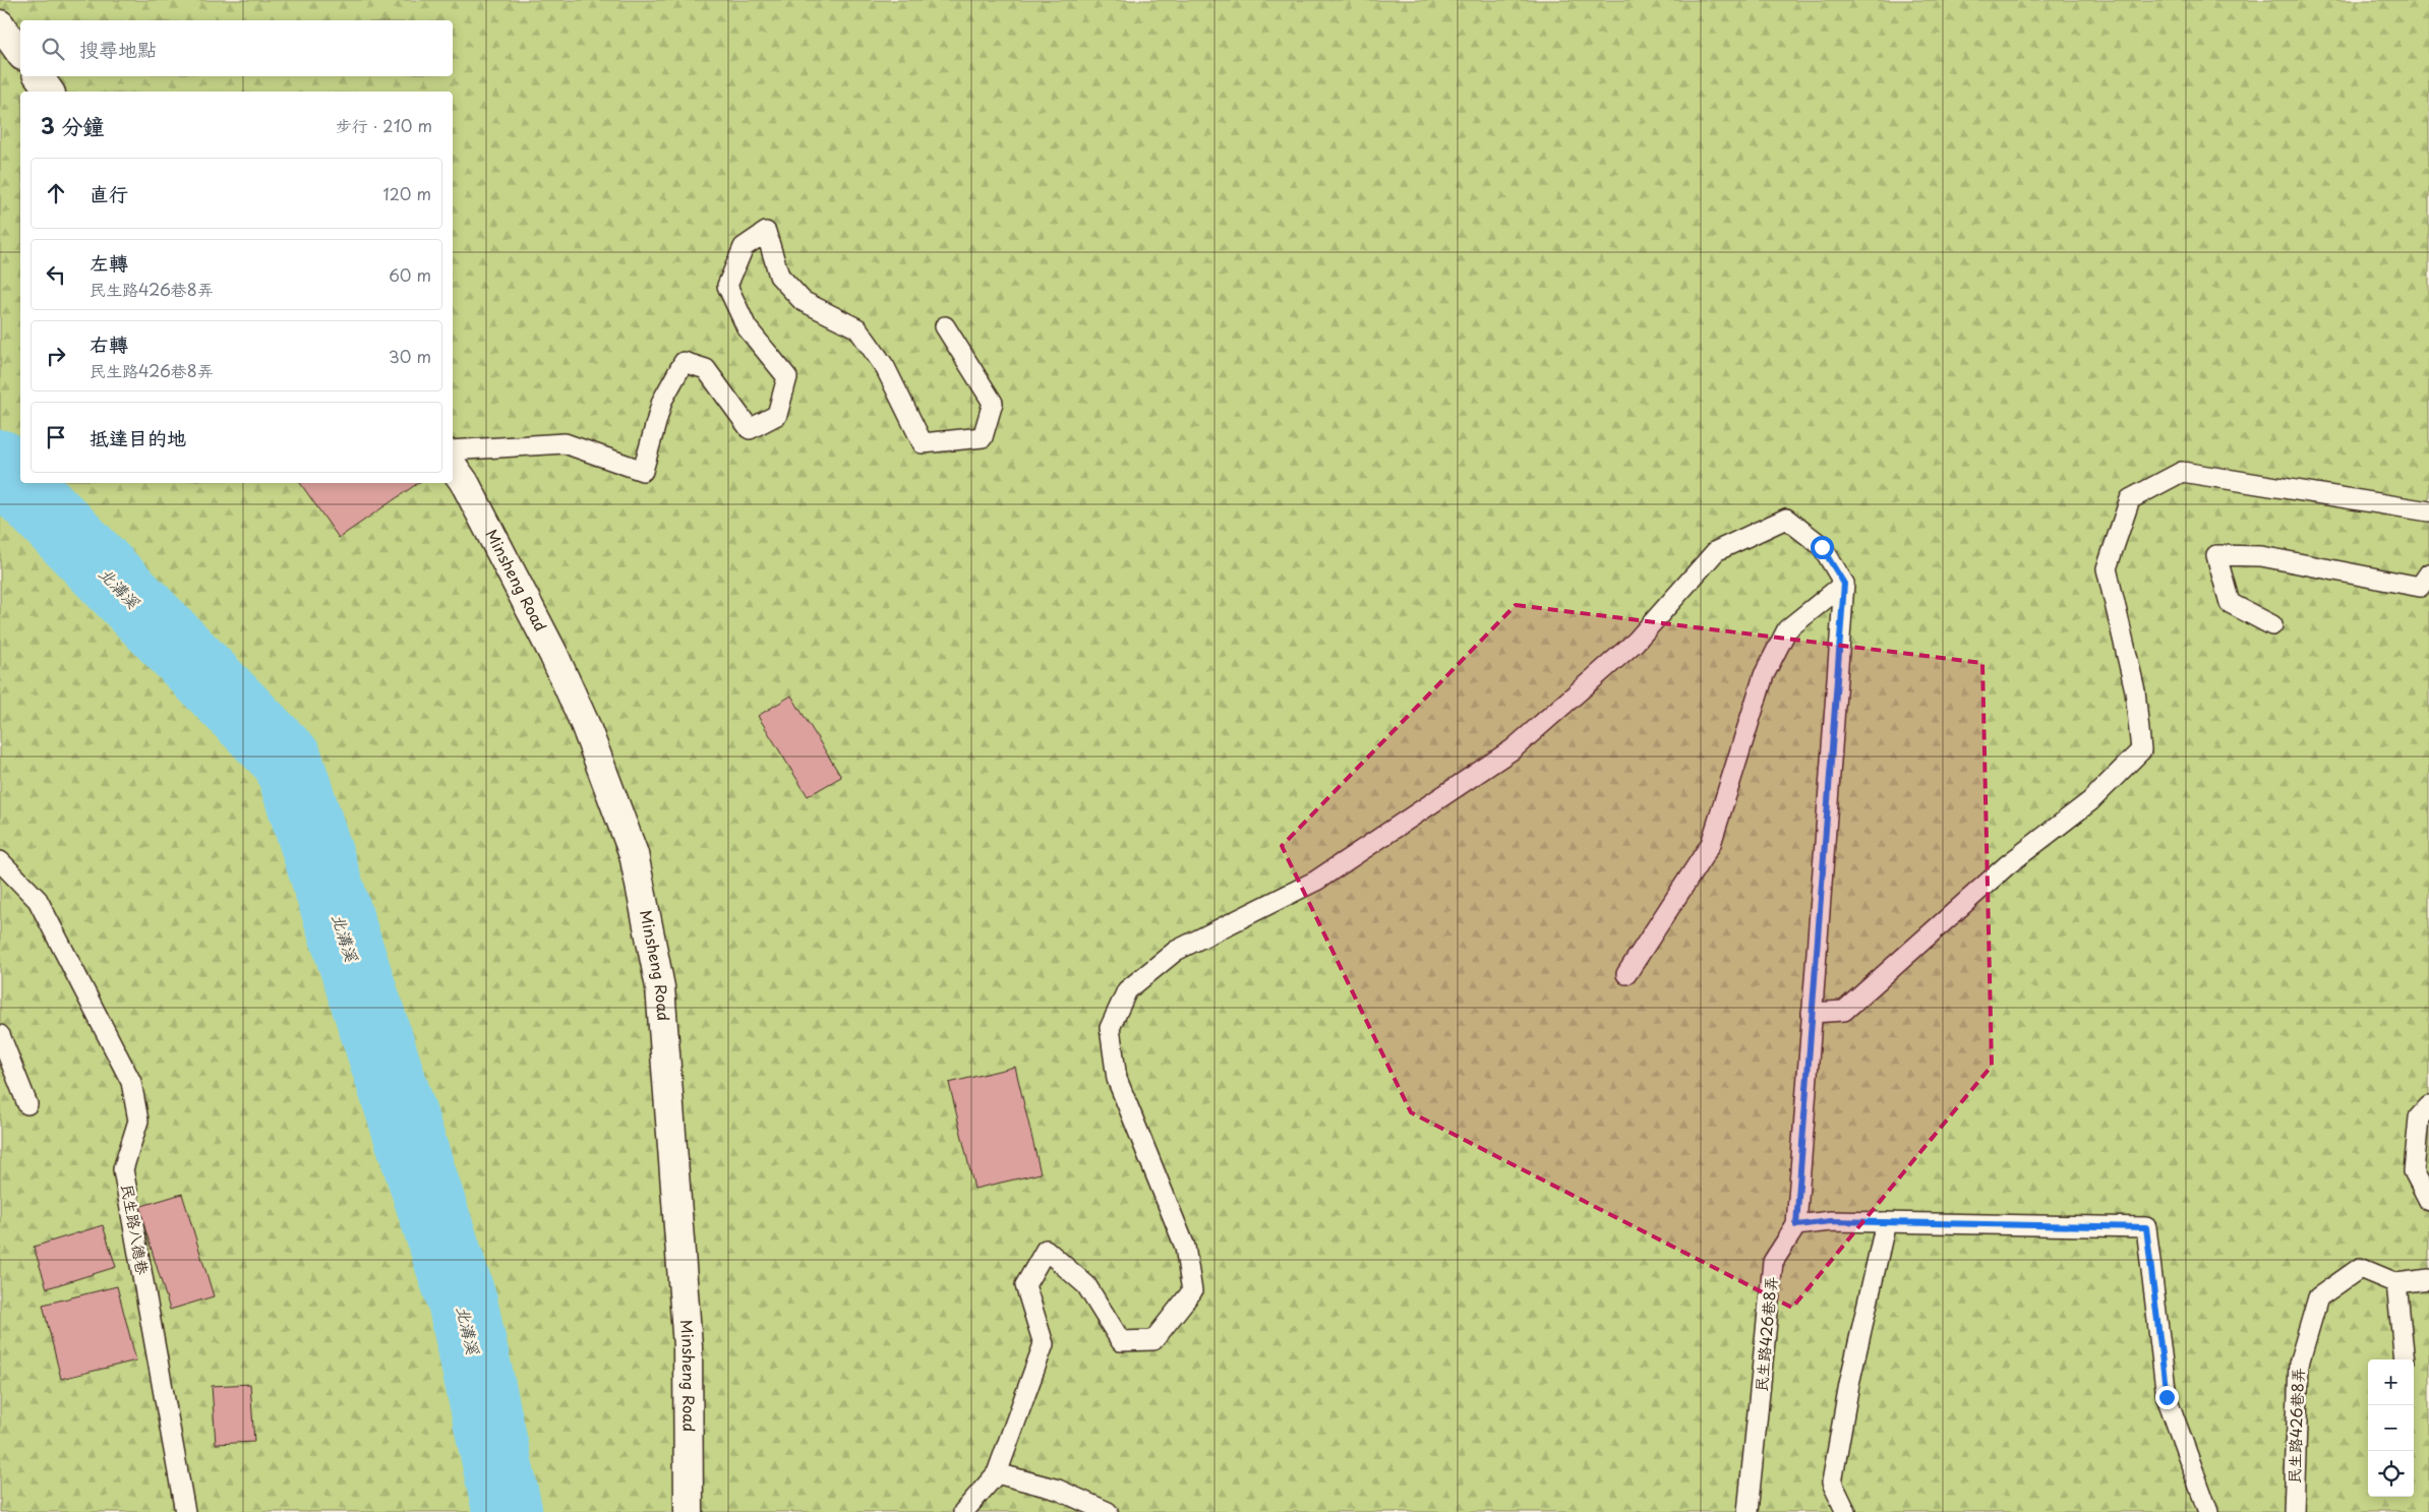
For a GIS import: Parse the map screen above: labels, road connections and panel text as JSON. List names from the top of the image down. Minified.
{"streets":{"street":["Minsheng Road"],"lane":["民生路八德巷","民生路426巷8弄"]},"water":["北溝溪"],"page":{"search":"搜尋地點","heading":["3 分鐘","步行 · 210 m"],"list":[["直行","120 m"],["左轉","民生路426巷8弄","60 m"],["右轉","民生路426巷8弄","30 m"],"抵達目的地"],"map_buttons":["+","−"]}}
